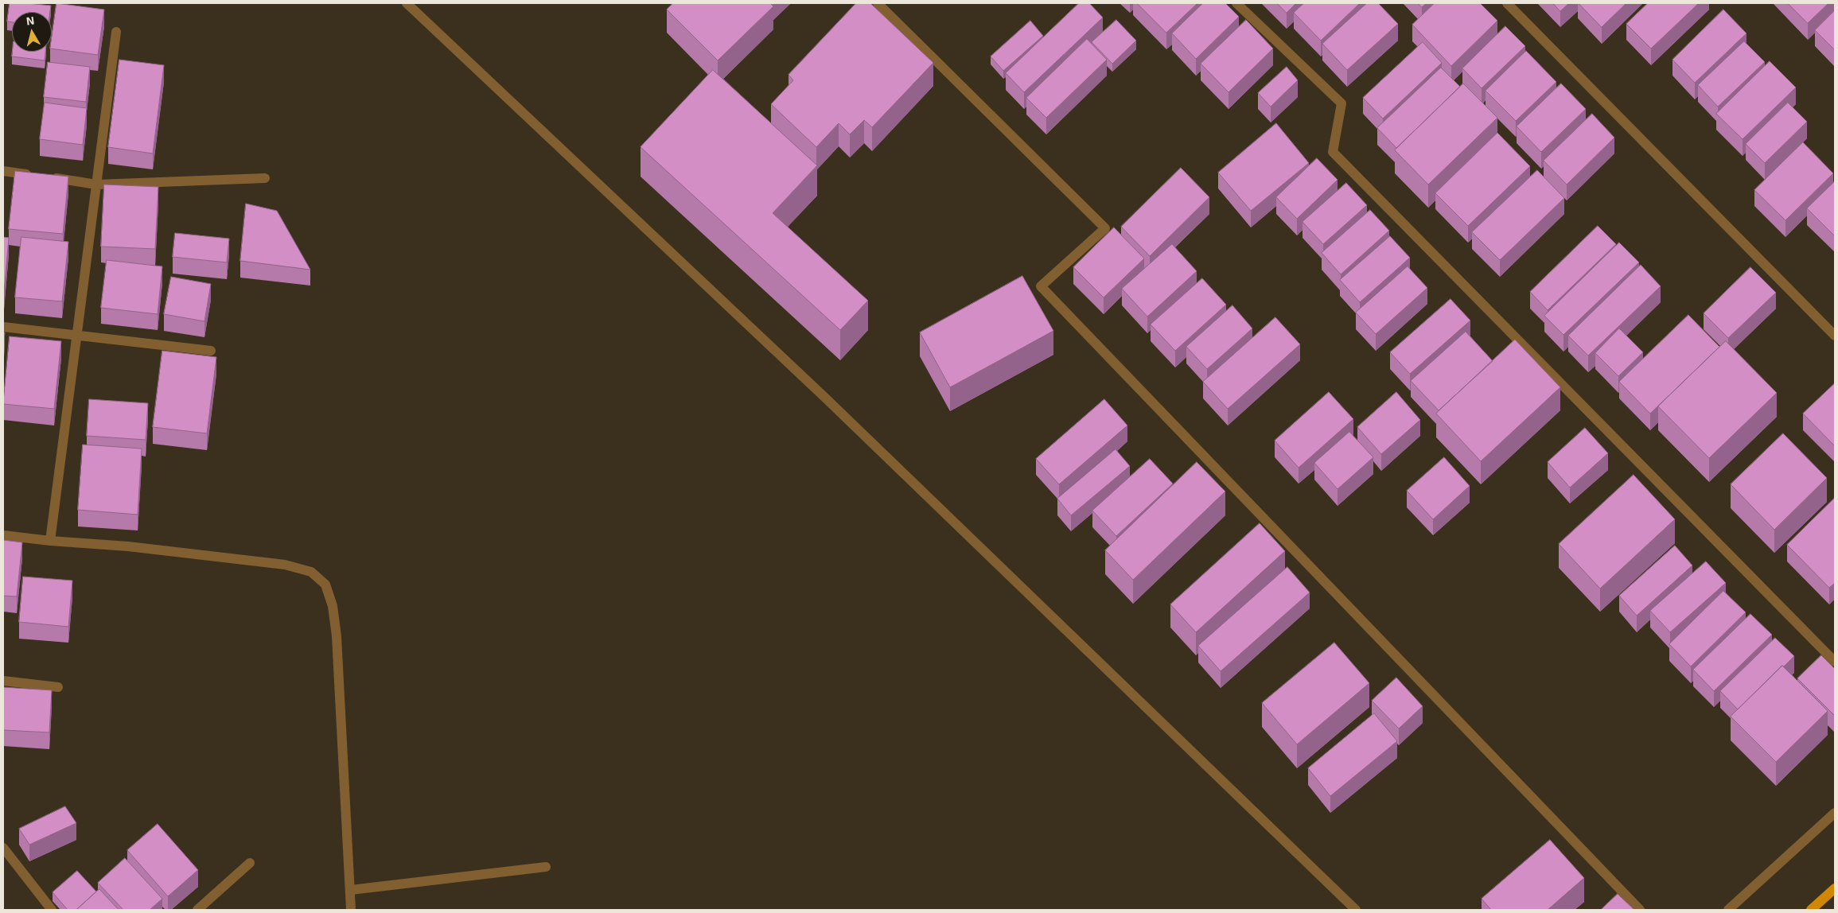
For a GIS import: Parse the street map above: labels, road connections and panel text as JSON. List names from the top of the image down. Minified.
{"north":"top"}
